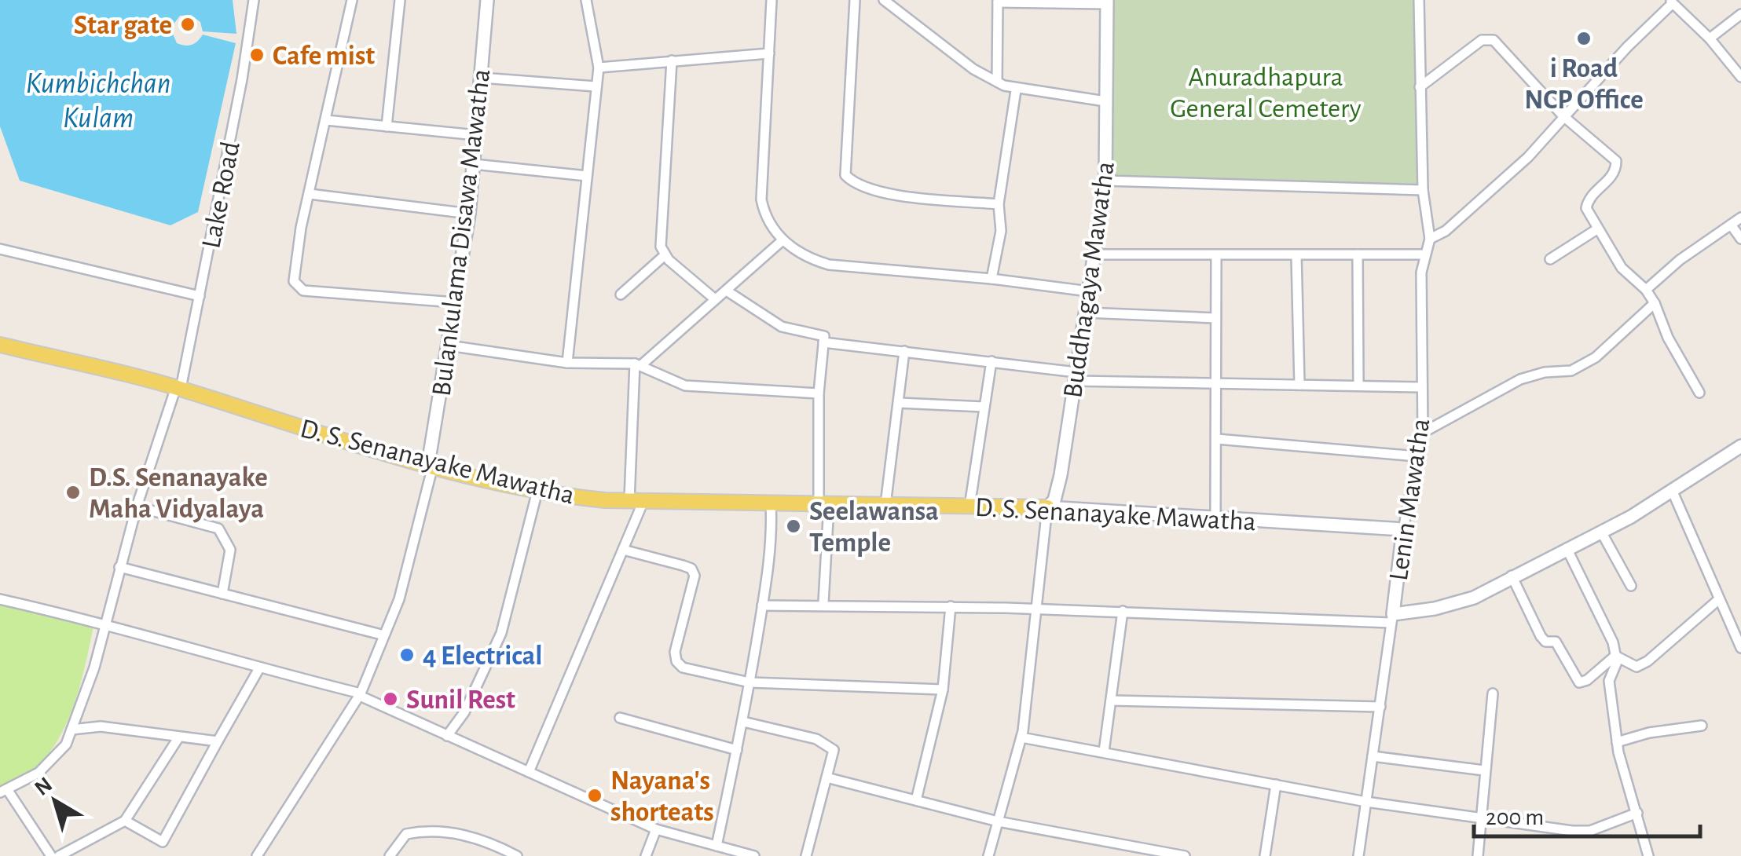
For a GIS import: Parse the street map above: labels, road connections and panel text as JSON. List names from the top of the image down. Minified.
{"streets":{"main road":["Bulankulama Disawa Mawatha","Buddhagaya Mawatha","D. S. Senanayake Mawatha","Lenin Mawatha"],"street":["Lake Road"]},"crossings":[["Lake Road","D. S. Senanayake Mawatha"],["Bulankulama Disawa Mawatha","D. S. Senanayake Mawatha"],["Buddhagaya Mawatha","D. S. Senanayake Mawatha"],["D. S. Senanayake Mawatha","Lenin Mawatha"]],"water":["Kumbichchan Kulam"],"parks":["Anuradhapura General Cemetery"],"places":["Star gate","i Road NCP Office","Cafe mist","D.S. Senanayake Maha Vidyalaya","Seelawansa Temple","4 Electrical","Sunil Rest","Nayana's shorteats"],"scale_bar":"200 m","north":"top left"}
